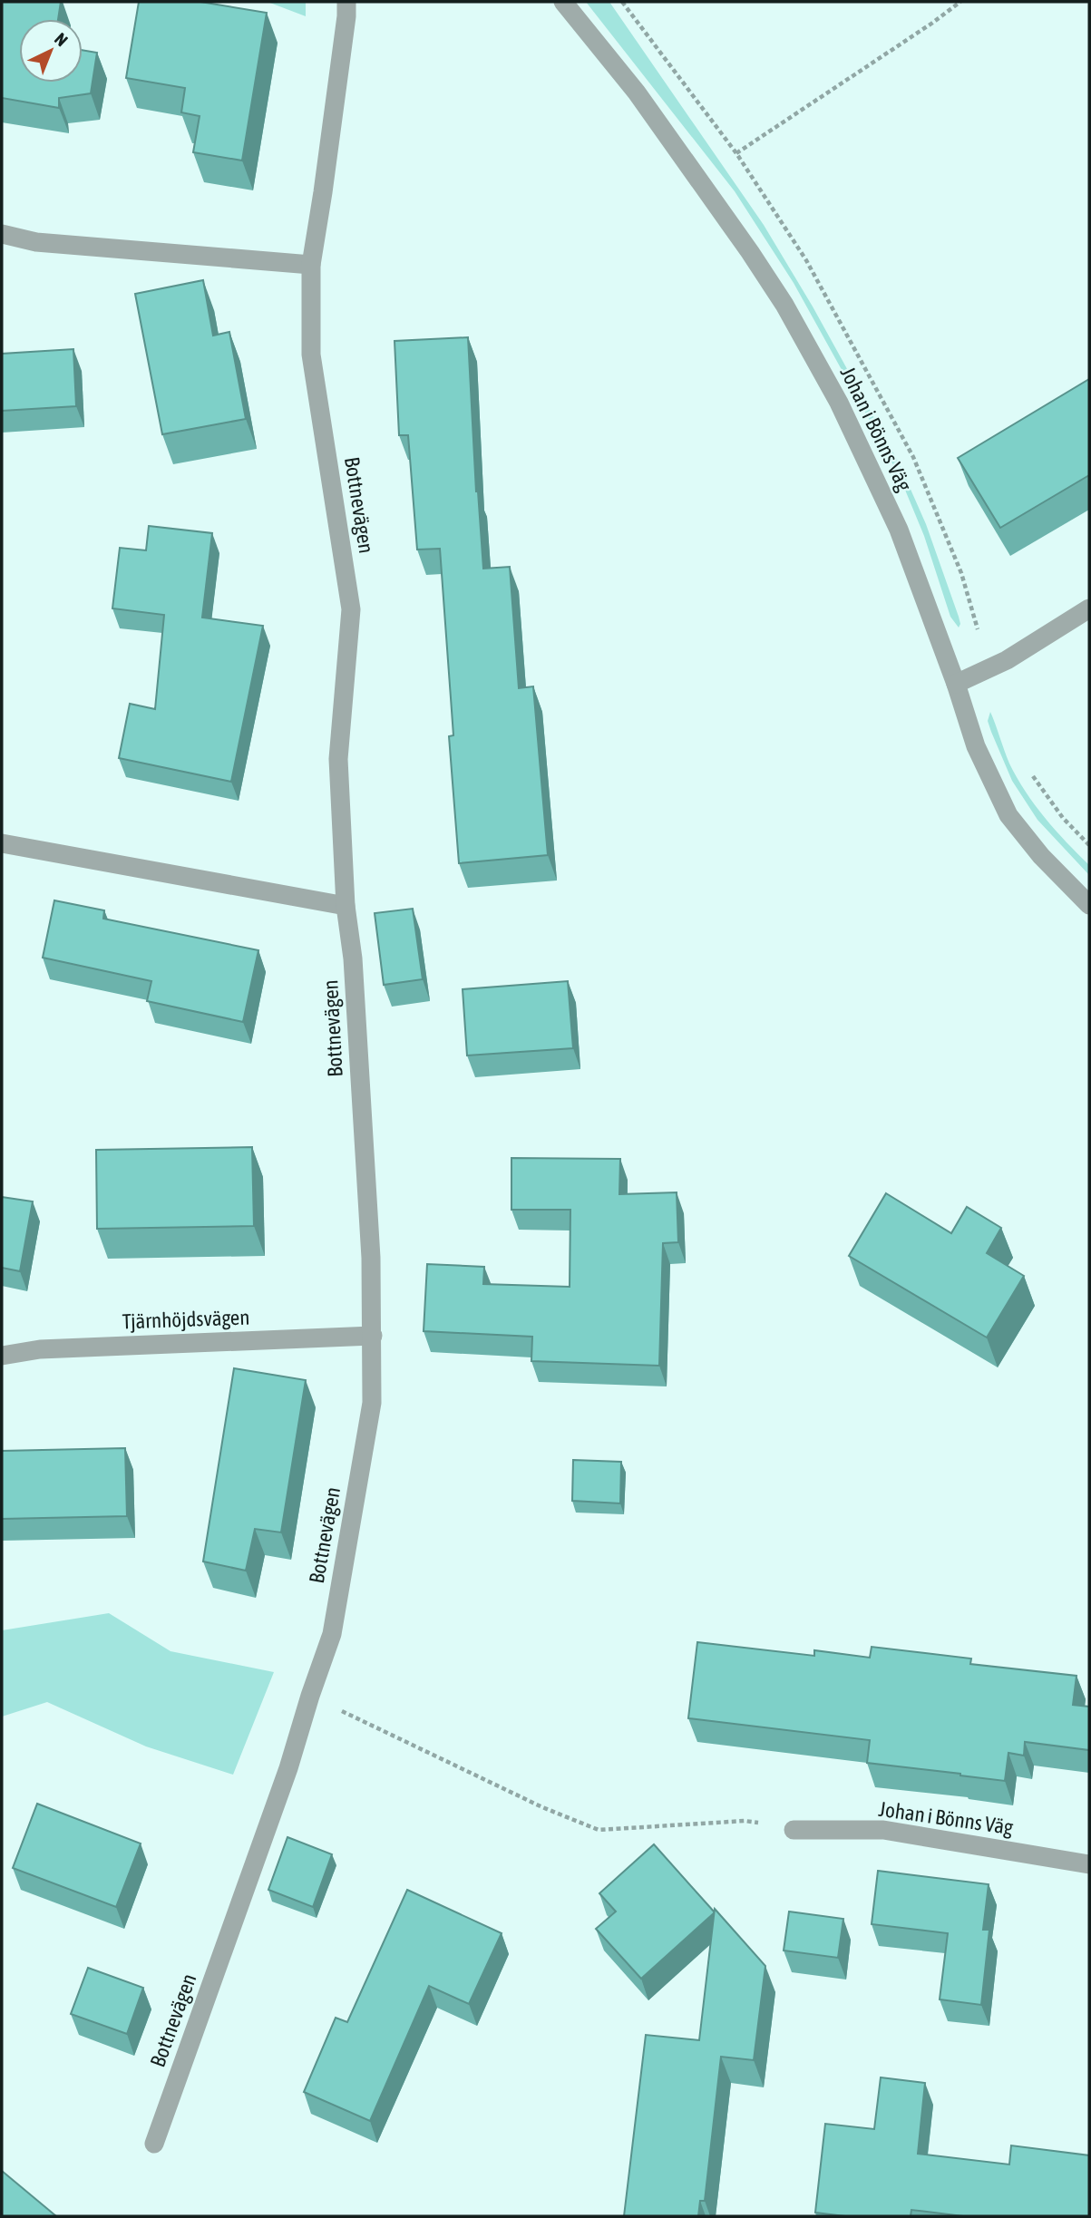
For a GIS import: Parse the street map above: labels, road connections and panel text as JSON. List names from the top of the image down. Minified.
{"streets":{"street":["Johan i Bönns Väg","Bottnevägen","Tjärnhöjdsvägen"]},"crossings":[["Bottnevägen","Tjärnhöjdsvägen"]],"north":"top right"}
